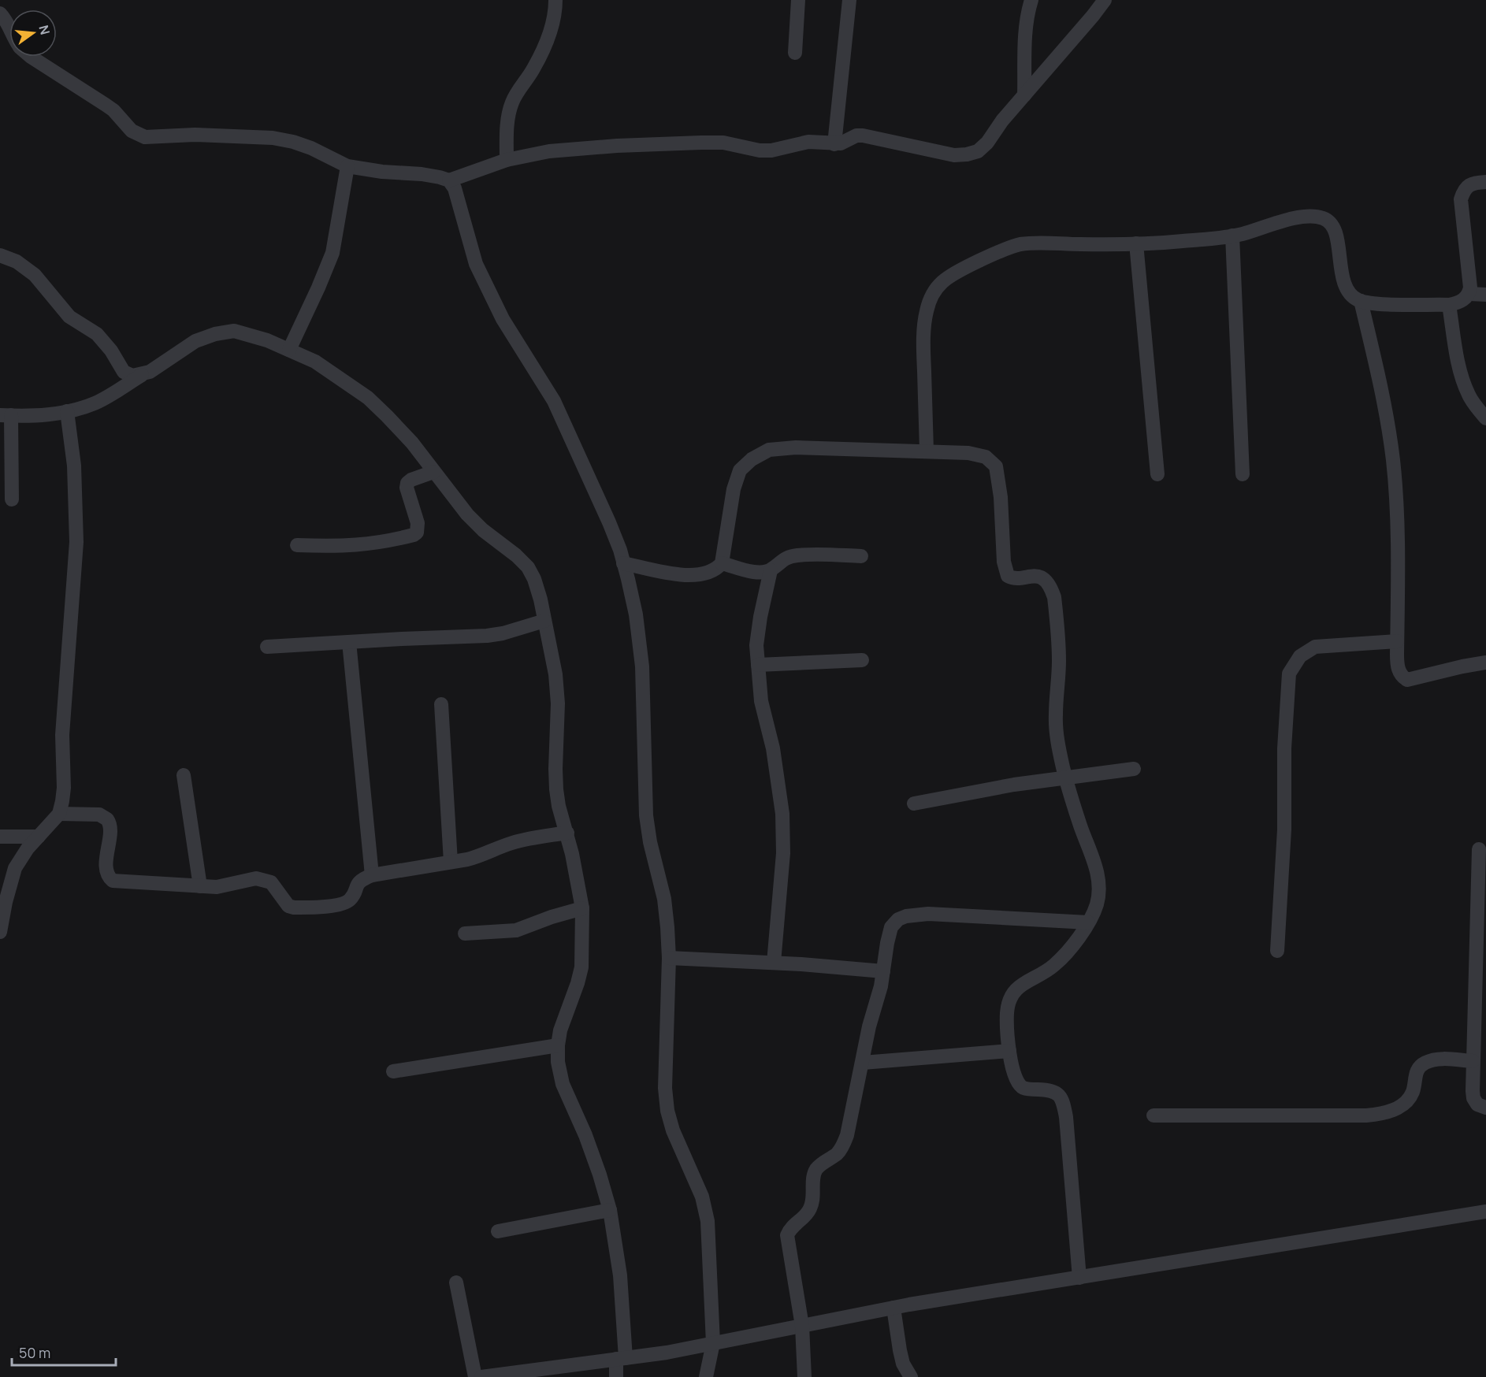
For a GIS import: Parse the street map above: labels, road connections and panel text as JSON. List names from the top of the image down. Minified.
{"scale_bar":"50 m","north":"right"}
